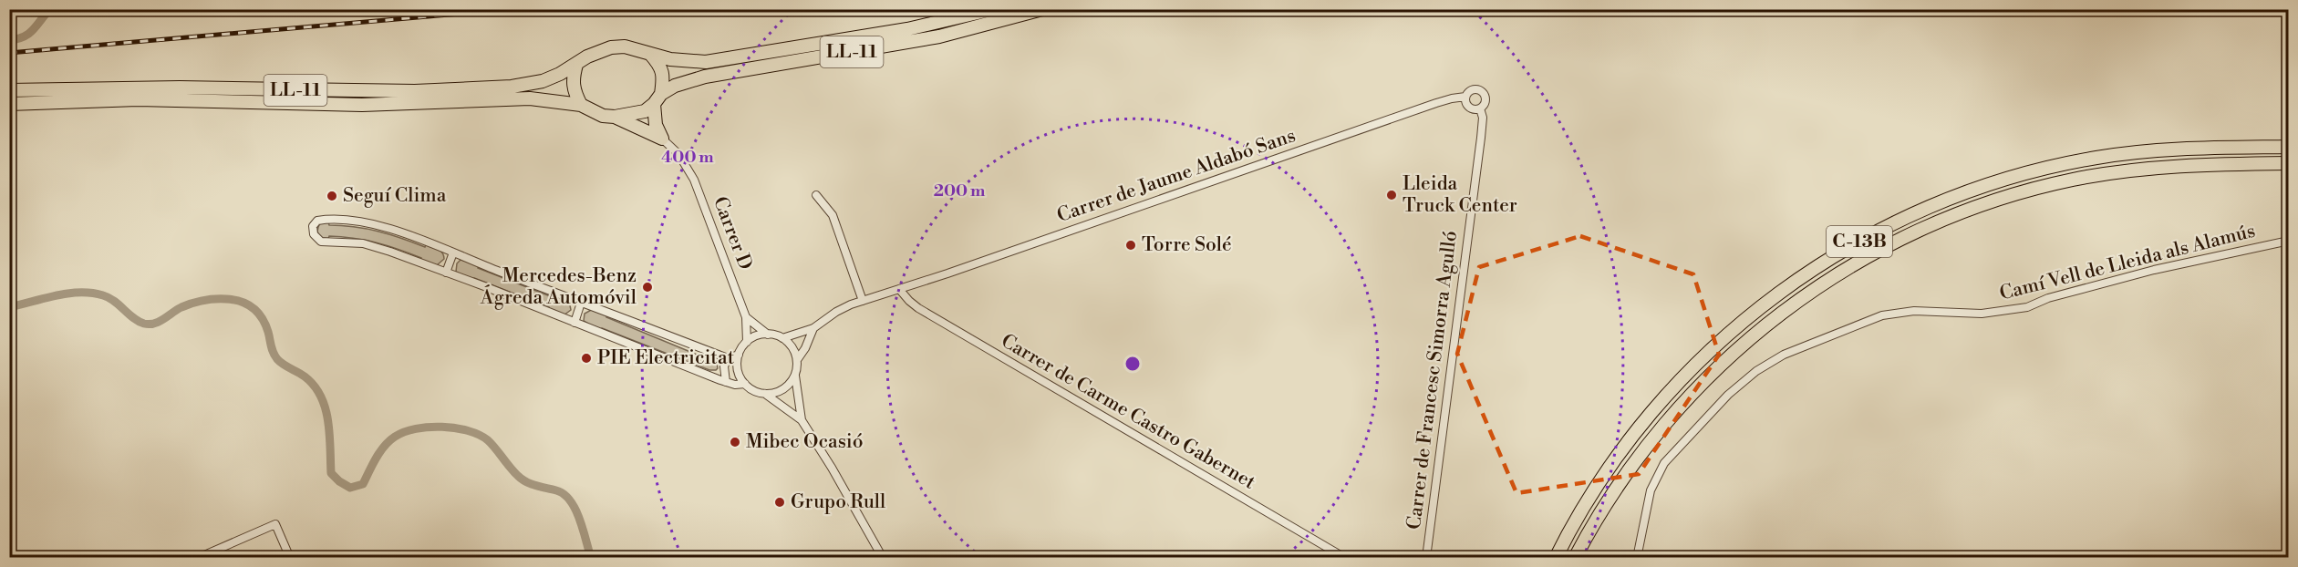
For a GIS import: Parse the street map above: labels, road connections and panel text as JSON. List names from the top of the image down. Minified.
{"streets":{"highway":["LL-11","C-13B"],"street":["Carrer de Jaume Aldabó Sans","Carrer D","Camí Vell de Lleida als Alamús","Carrer de Francesc Simorra Agulló","Carrer de Carme Castro Gabernet"]},"crossings":[["Carrer de Jaume Aldabó Sans","Carrer de Francesc Simorra Agulló"],["Carrer de Jaume Aldabó Sans","Carrer de Carme Castro Gabernet"]],"places":["Lleida Truck Center","Seguí Clima","Torre Solé","Mercedes-Benz Ágreda Automóvil","PIE Electricitat","Mibec Ocasió","Grupo Rull"],"rings":["400 m","200 m"]}
